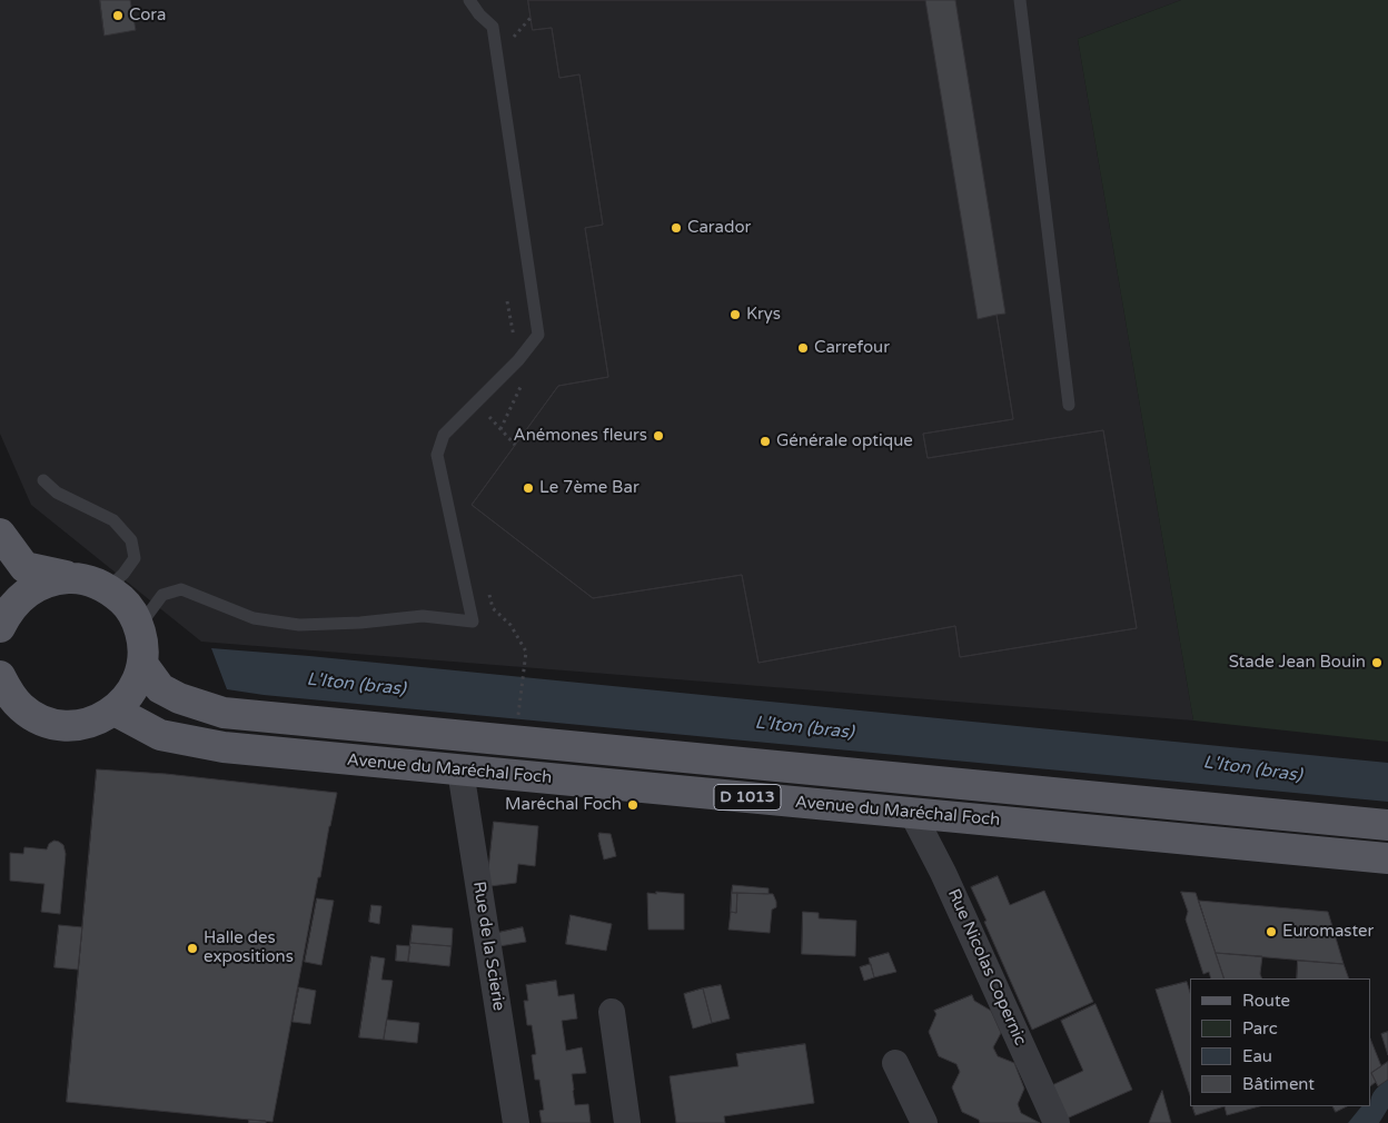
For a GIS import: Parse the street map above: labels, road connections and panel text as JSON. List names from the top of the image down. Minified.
{"streets":{"main road":["Avenue du Maréchal Foch","D 1013"],"street":["Rue de la Scierie","Rue Nicolas Copernic"]},"crossings":[["Avenue du Maréchal Foch","Rue de la Scierie"],["Avenue du Maréchal Foch","Rue Nicolas Copernic"]],"water":["L'Iton (bras)"],"places":["Cora","Carador","Krys","Carrefour","Anémones fleurs","Générale optique","Le 7ème Bar","Stade Jean Bouin","Maréchal Foch","Euromaster","Halle des expositions"],"legend":["Route","Parc","Eau","Bâtiment"]}
